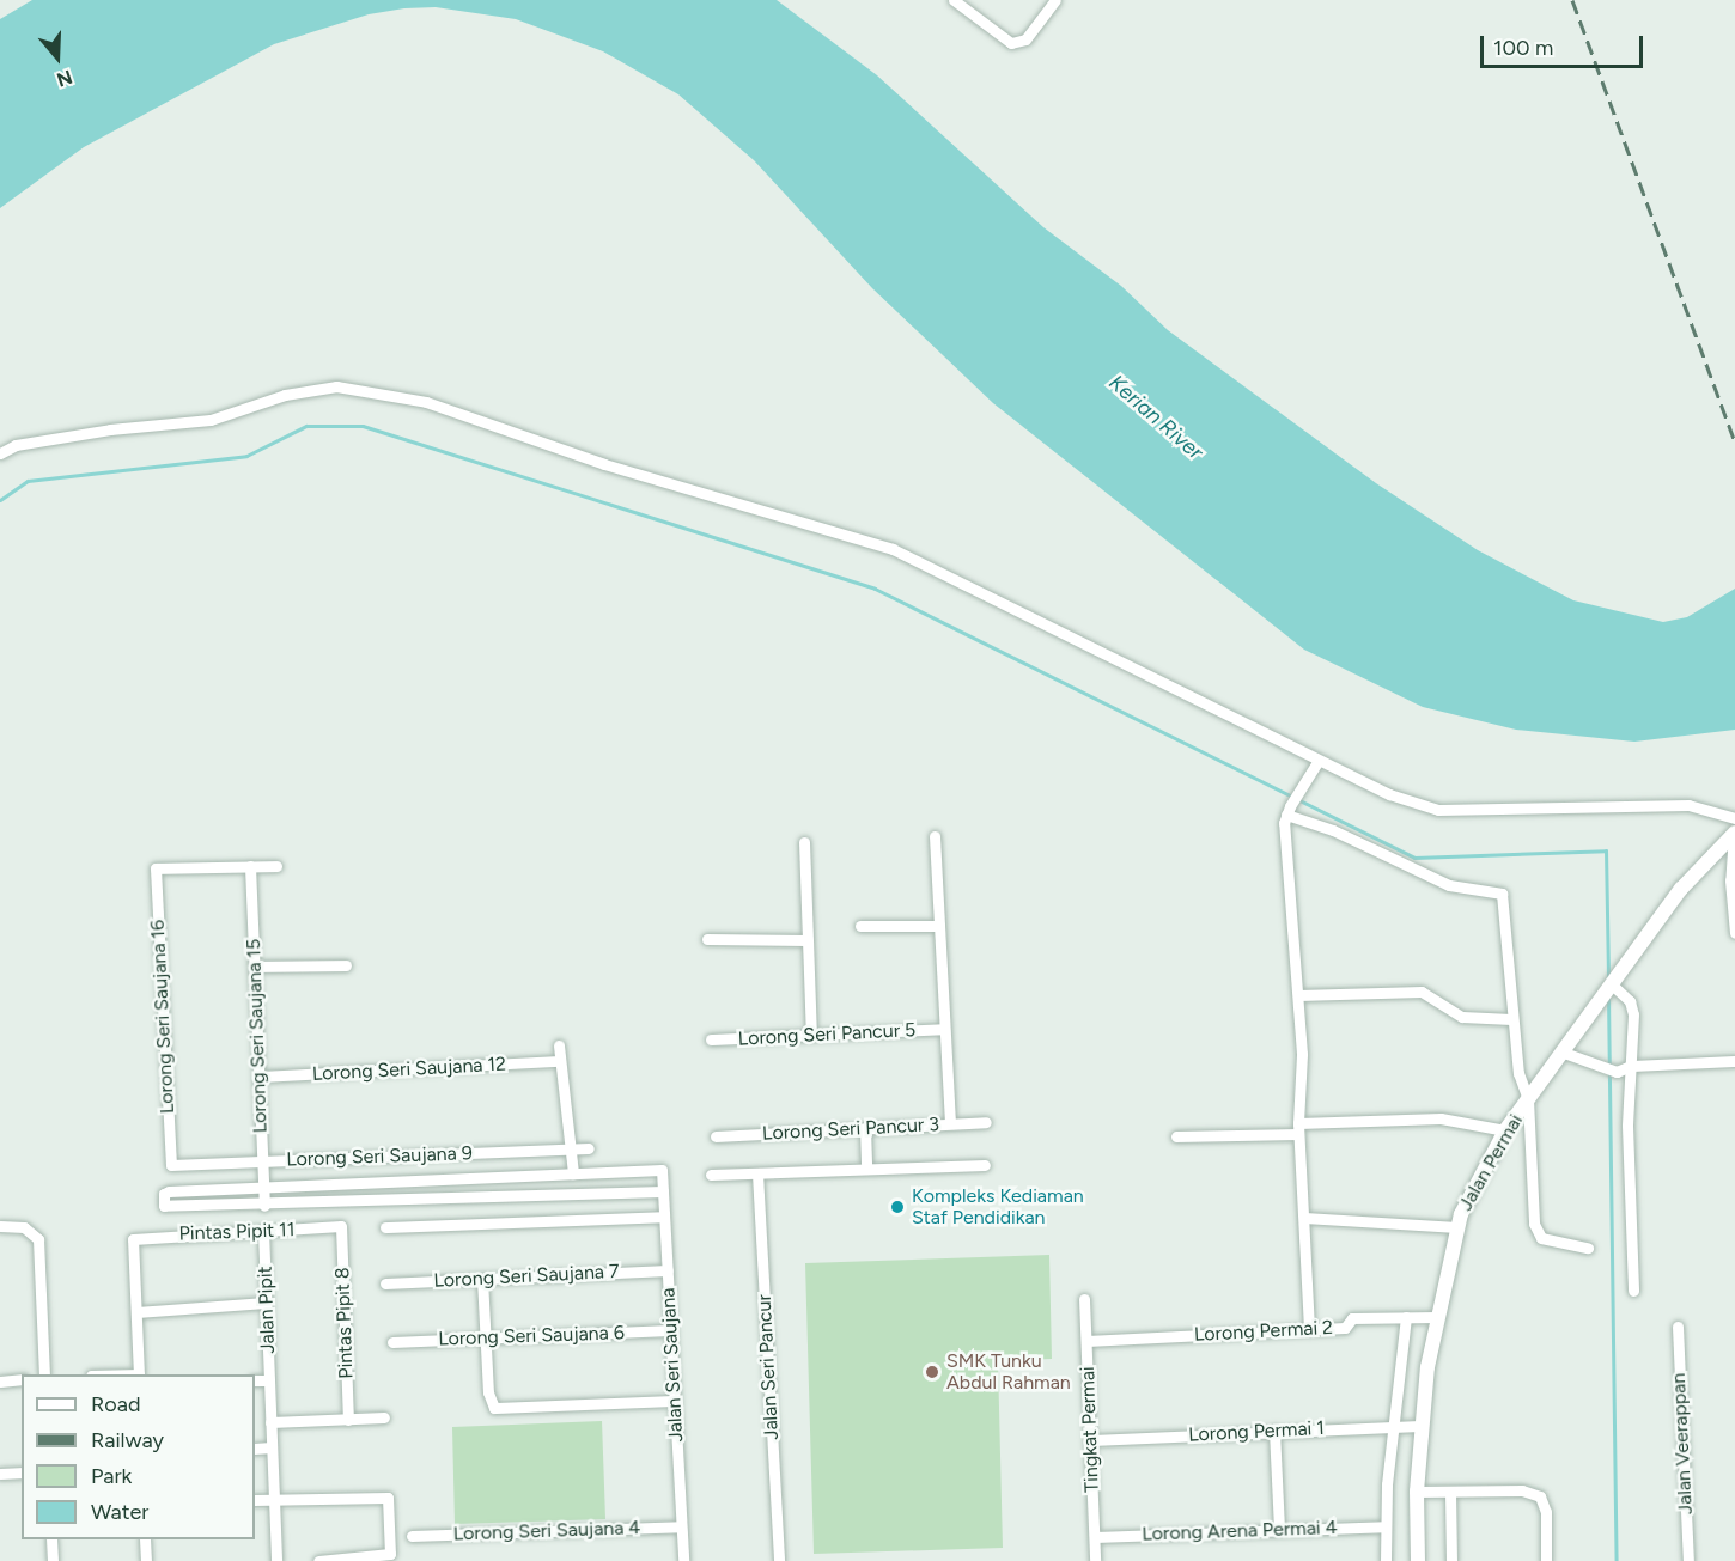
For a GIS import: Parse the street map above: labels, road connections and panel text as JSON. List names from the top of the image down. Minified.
{"streets":{"street":["Lorong Seri Saujana 16","Lorong Seri Pancur 5","Lorong Seri Saujana 15","Lorong Seri Saujana 12","Lorong Seri Pancur 3","Lorong Seri Saujana 9","Jalan Permai","Pintas Pipit 11","Lorong Seri Saujana 7","Jalan Pipit","Pintas Pipit 8","Lorong Permai 2","Lorong Seri Saujana 6","Jalan Seri Saujana","Jalan Seri Pancur","Tingkat Permai","Lorong Permai 1","Jalan Veerappan","Lorong Seri Saujana 4","Lorong Arena Permai 4"]},"crossings":[["Lorong Seri Saujana 16","Lorong Seri Saujana 15"],["Lorong Seri Saujana 16","Lorong Seri Saujana 9"],["Lorong Seri Saujana 15","Lorong Seri Saujana 12"],["Lorong Seri Saujana 15","Lorong Seri Saujana 9"],["Jalan Permai","Lorong Permai 2"],["Jalan Permai","Lorong Permai 1"],["Pintas Pipit 11","Jalan Pipit"],["Pintas Pipit 11","Pintas Pipit 8"],["Lorong Seri Saujana 7","Jalan Seri Saujana"],["Lorong Permai 2","Tingkat Permai"],["Lorong Seri Saujana 6","Jalan Seri Saujana"],["Jalan Seri Saujana","Lorong Seri Saujana 4"],["Tingkat Permai","Lorong Permai 1"],["Tingkat Permai","Lorong Arena Permai 4"]],"water":["Kerian River"],"places":["Kompleks Kediaman Staf Pendidikan","SMK Tunku Abdul Rahman"],"legend":["Road","Railway","Park","Water"],"scale_bar":"100 m","north":"bottom"}
